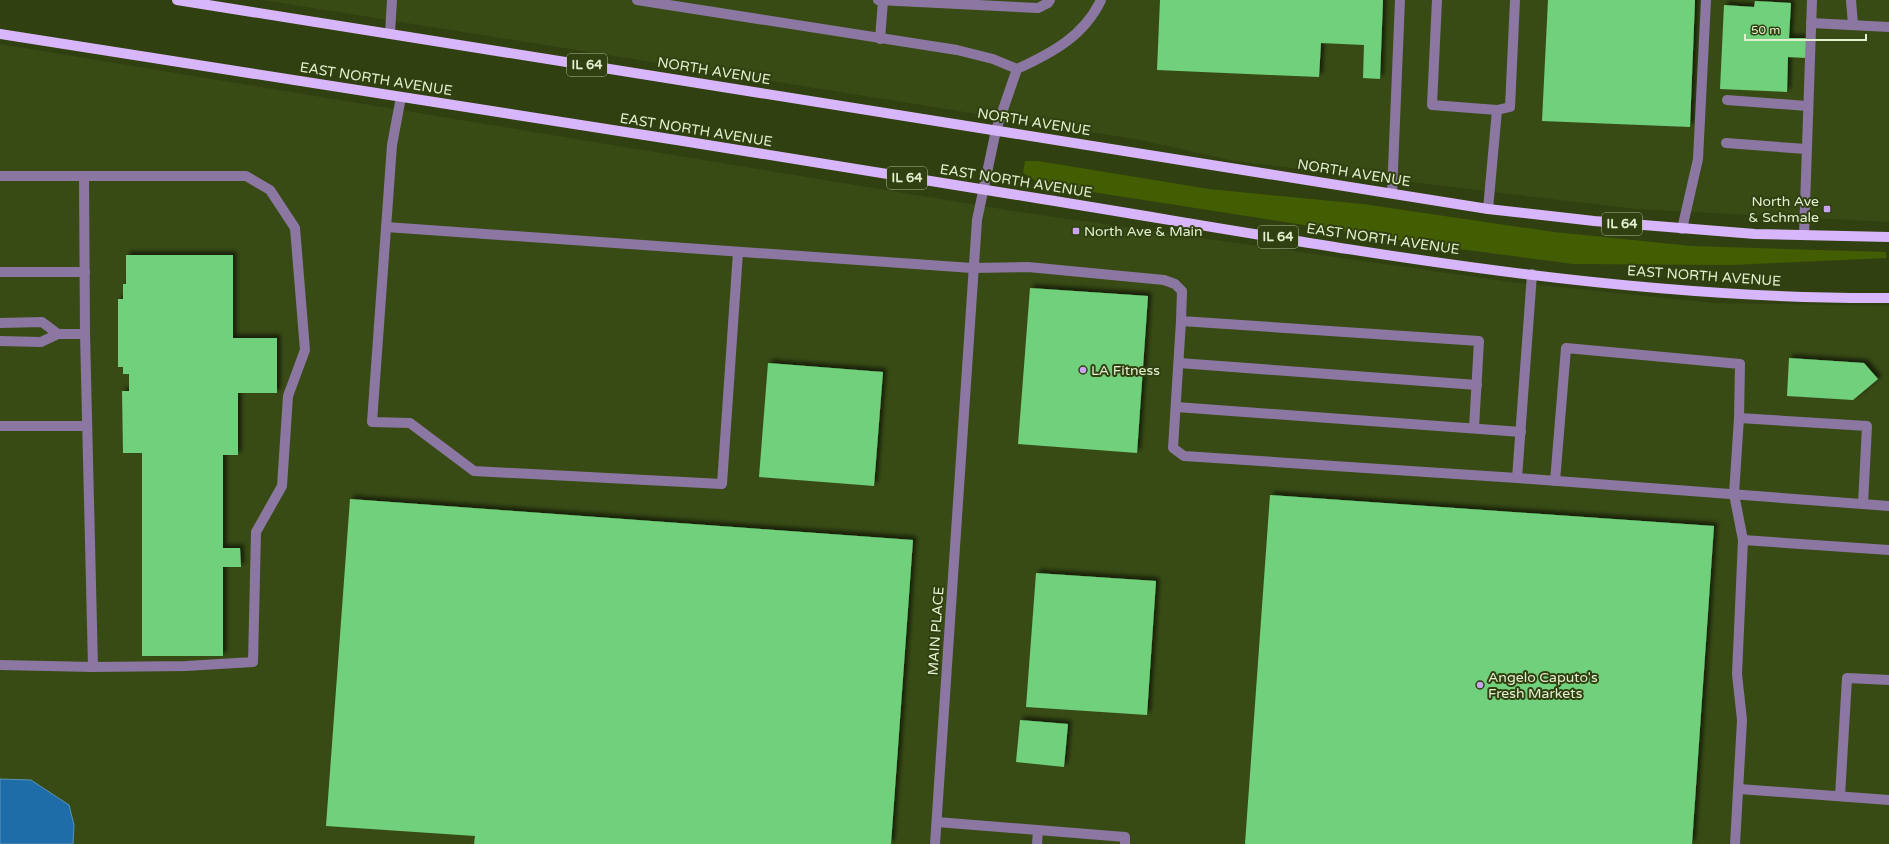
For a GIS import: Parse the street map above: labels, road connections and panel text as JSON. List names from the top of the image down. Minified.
{"streets":{"main road":["IL 64","NORTH AVENUE","EAST NORTH AVENUE"],"street":["MAIN PLACE"]},"crossings":[["NORTH AVENUE","MAIN PLACE"],["EAST NORTH AVENUE","MAIN PLACE"]],"places":{"transit":["North Ave & Schmale","North Ave & Main"],"other":["LA Fitness","Angelo Caputo's Fresh Markets"]},"scale_bar":"50 m"}
